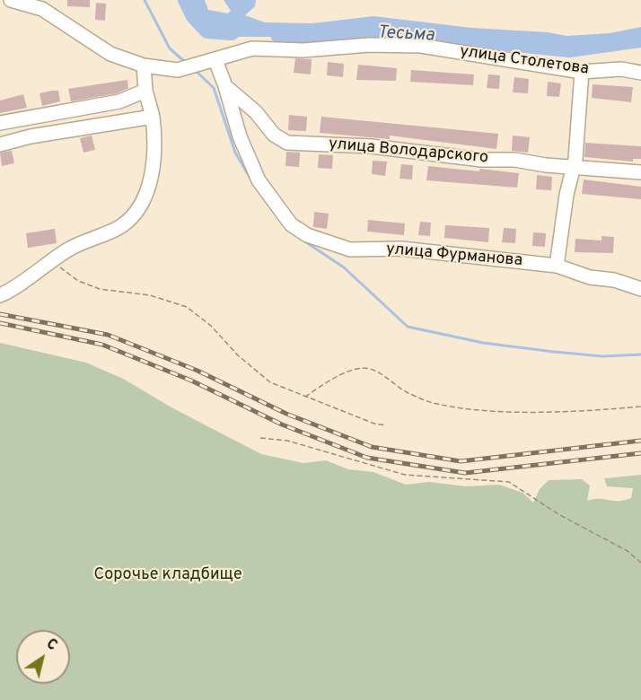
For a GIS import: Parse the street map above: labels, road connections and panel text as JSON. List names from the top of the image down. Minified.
{"streets":{"street":["улица Столетова","улица Володарского","улица Фурманова"]},"crossings":[["улица Столетова","улица Володарского"],["улица Володарского","улица Фурманова"]],"water":["Тесьма"],"parks":["Сорочье кладбище"],"north":"top right"}
